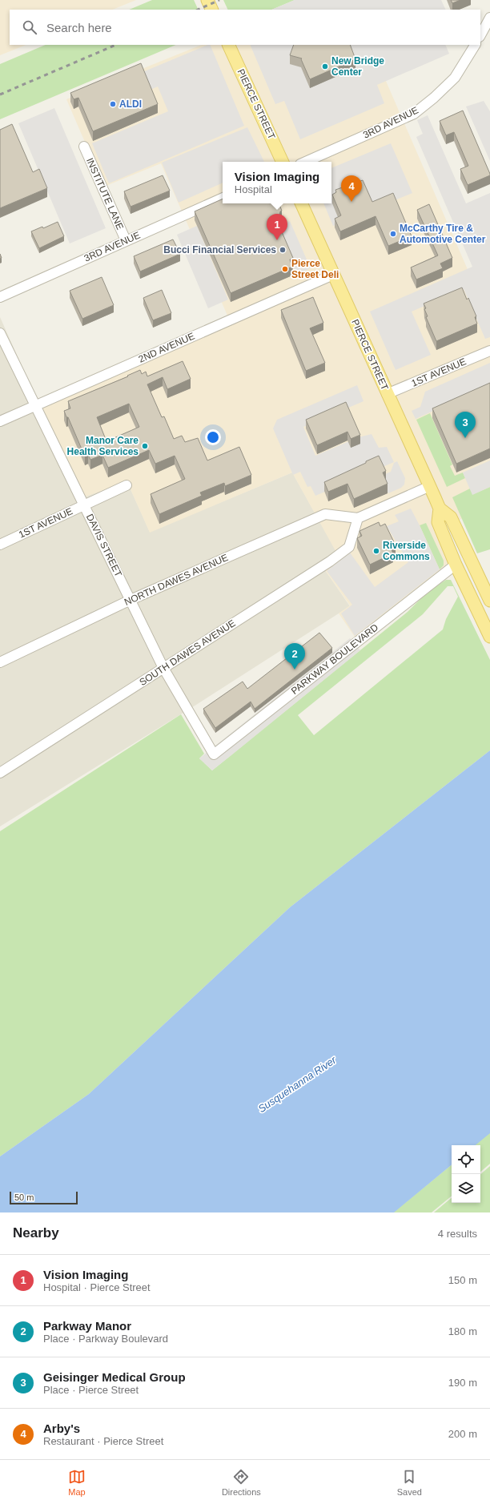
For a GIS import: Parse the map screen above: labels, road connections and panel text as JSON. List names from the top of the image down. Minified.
{"streets":{"main road":["PIERCE STREET"],"street":["3RD AVENUE","INSTITUTE LANE","2ND AVENUE","1ST AVENUE","DAVIS STREET","NORTH DAWES AVENUE","SOUTH DAWES AVENUE","PARKWAY BOULEVARD"]},"crossings":[["PIERCE STREET","2ND AVENUE"],["PIERCE STREET","1ST AVENUE"],["PIERCE STREET","PARKWAY BOULEVARD"],["3RD AVENUE","INSTITUTE LANE"],["2ND AVENUE","DAVIS STREET"],["1ST AVENUE","DAVIS STREET"],["DAVIS STREET","NORTH DAWES AVENUE"],["DAVIS STREET","SOUTH DAWES AVENUE"],["DAVIS STREET","PARKWAY BOULEVARD"],["NORTH DAWES AVENUE","SOUTH DAWES AVENUE"]],"water":["Susquehanna River"],"places":["New Bridge Center","ALDI","McCarthy Tire & Automotive Center","Bucci Financial Services","Pierce Street Deli","Manor Care Health Services","Riverside Commons"],"scale_bar":"50 m","page":{"search":"Search here","popup":["Vision Imaging","Hospital"],"pins":["4","1","3","2"],"scale":"50 m","heading":["Nearby","4 results"],"list":[{"mark":"1","name":"Vision Imaging","note":"Hospital · Pierce Street","value":"150 m"},{"mark":"2","name":"Parkway Manor","note":"Place · Parkway Boulevard","value":"180 m"},{"mark":"3","name":"Geisinger Medical Group","note":"Place · Pierce Street","value":"190 m"},{"mark":"4","name":"Arby's","note":"Restaurant · Pierce Street","value":"200 m"}],"nav":["Map","Directions","Saved"]}}
